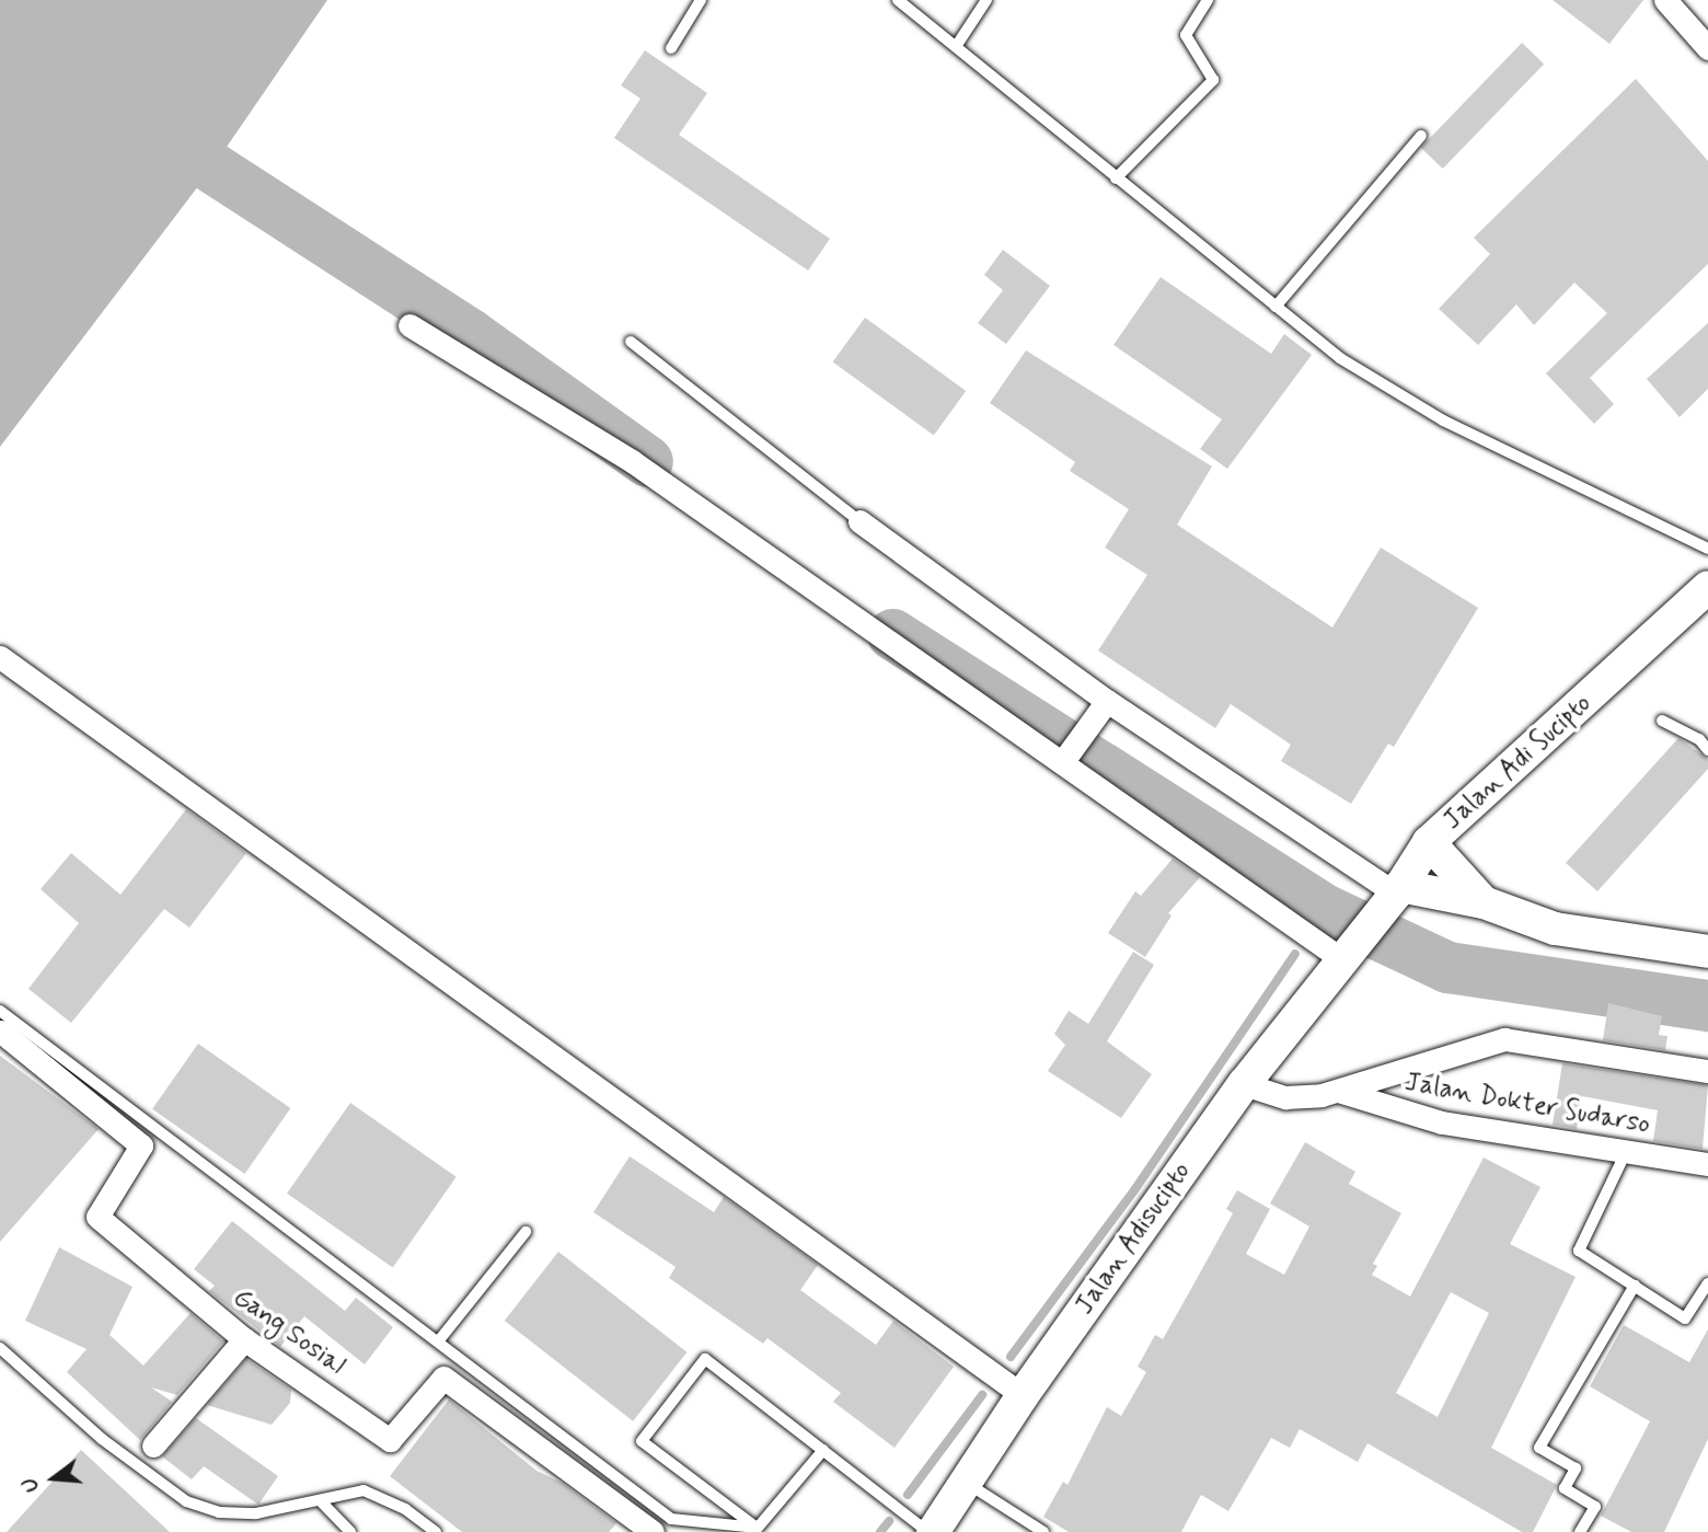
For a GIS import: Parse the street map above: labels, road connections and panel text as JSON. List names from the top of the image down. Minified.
{"streets":{"main road":["Jalan Adi Sucipto","Jalan Adisucipto"],"street":["Jalan Dokter Sudarso","Gang Sosial"]},"crossings":[["Jalan Adi Sucipto","Jalan Adisucipto"]],"north":"left"}
